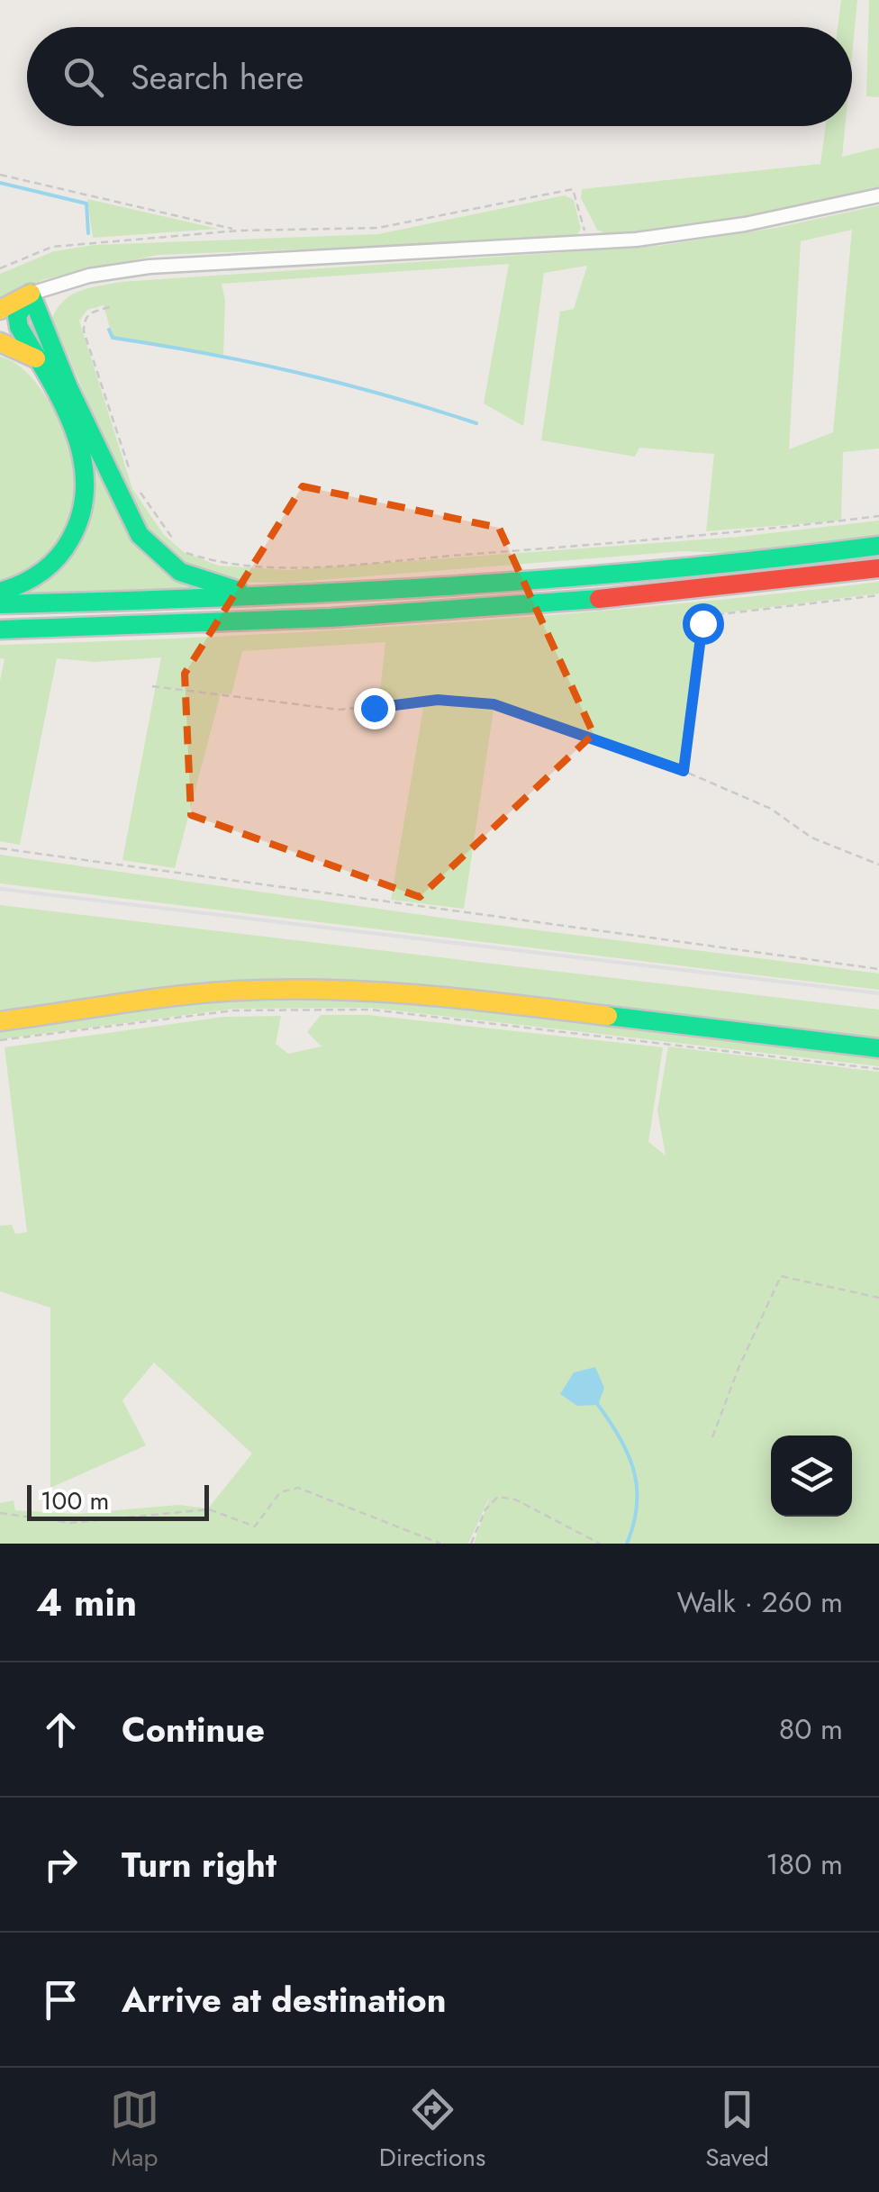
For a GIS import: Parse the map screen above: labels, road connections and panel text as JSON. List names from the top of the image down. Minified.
{"scale_bar":"100 m","page":{"search":"Search here","scale":"100 m","heading":["4 min","Walk · 260 m"],"list":[["Continue","80 m"],["Turn right","180 m"],"Arrive at destination"],"nav":["Map","Directions","Saved"]}}
